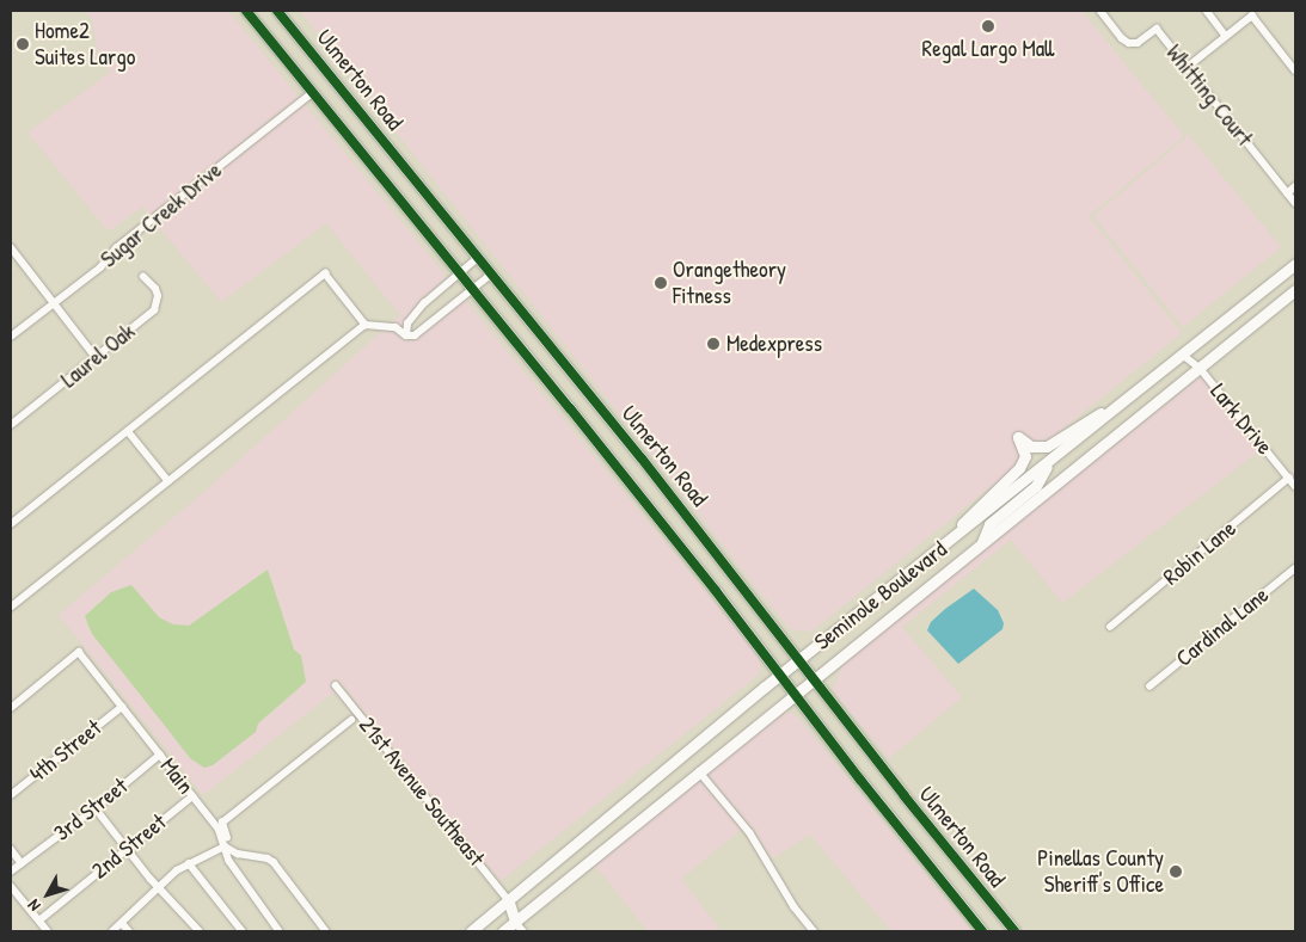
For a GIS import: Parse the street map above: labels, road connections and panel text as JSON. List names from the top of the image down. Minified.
{"streets":{"main road":["Ulmerton Road","Seminole Boulevard"],"street":["Whitting Court","Sugar Creek Drive","Laurel Oak","Lark Drive","Robin Lane","Cardinal Lane","4th Street","Main","21st Avenue Southeast","3rd Street","2nd Street"]},"crossings":[["Ulmerton Road","Sugar Creek Drive"],["Ulmerton Road","Seminole Boulevard"],["Lark Drive","Robin Lane"],["Lark Drive","Seminole Boulevard"],["Seminole Boulevard","21st Avenue Southeast"],["4th Street","Main"],["Main","3rd Street"],["Main","2nd Street"]],"places":["Regal Largo Mall","Home2 Suites Largo","Orangetheory Fitness","Medexpress","Pinellas County Sheriff's Office"],"north":"bottom left"}
